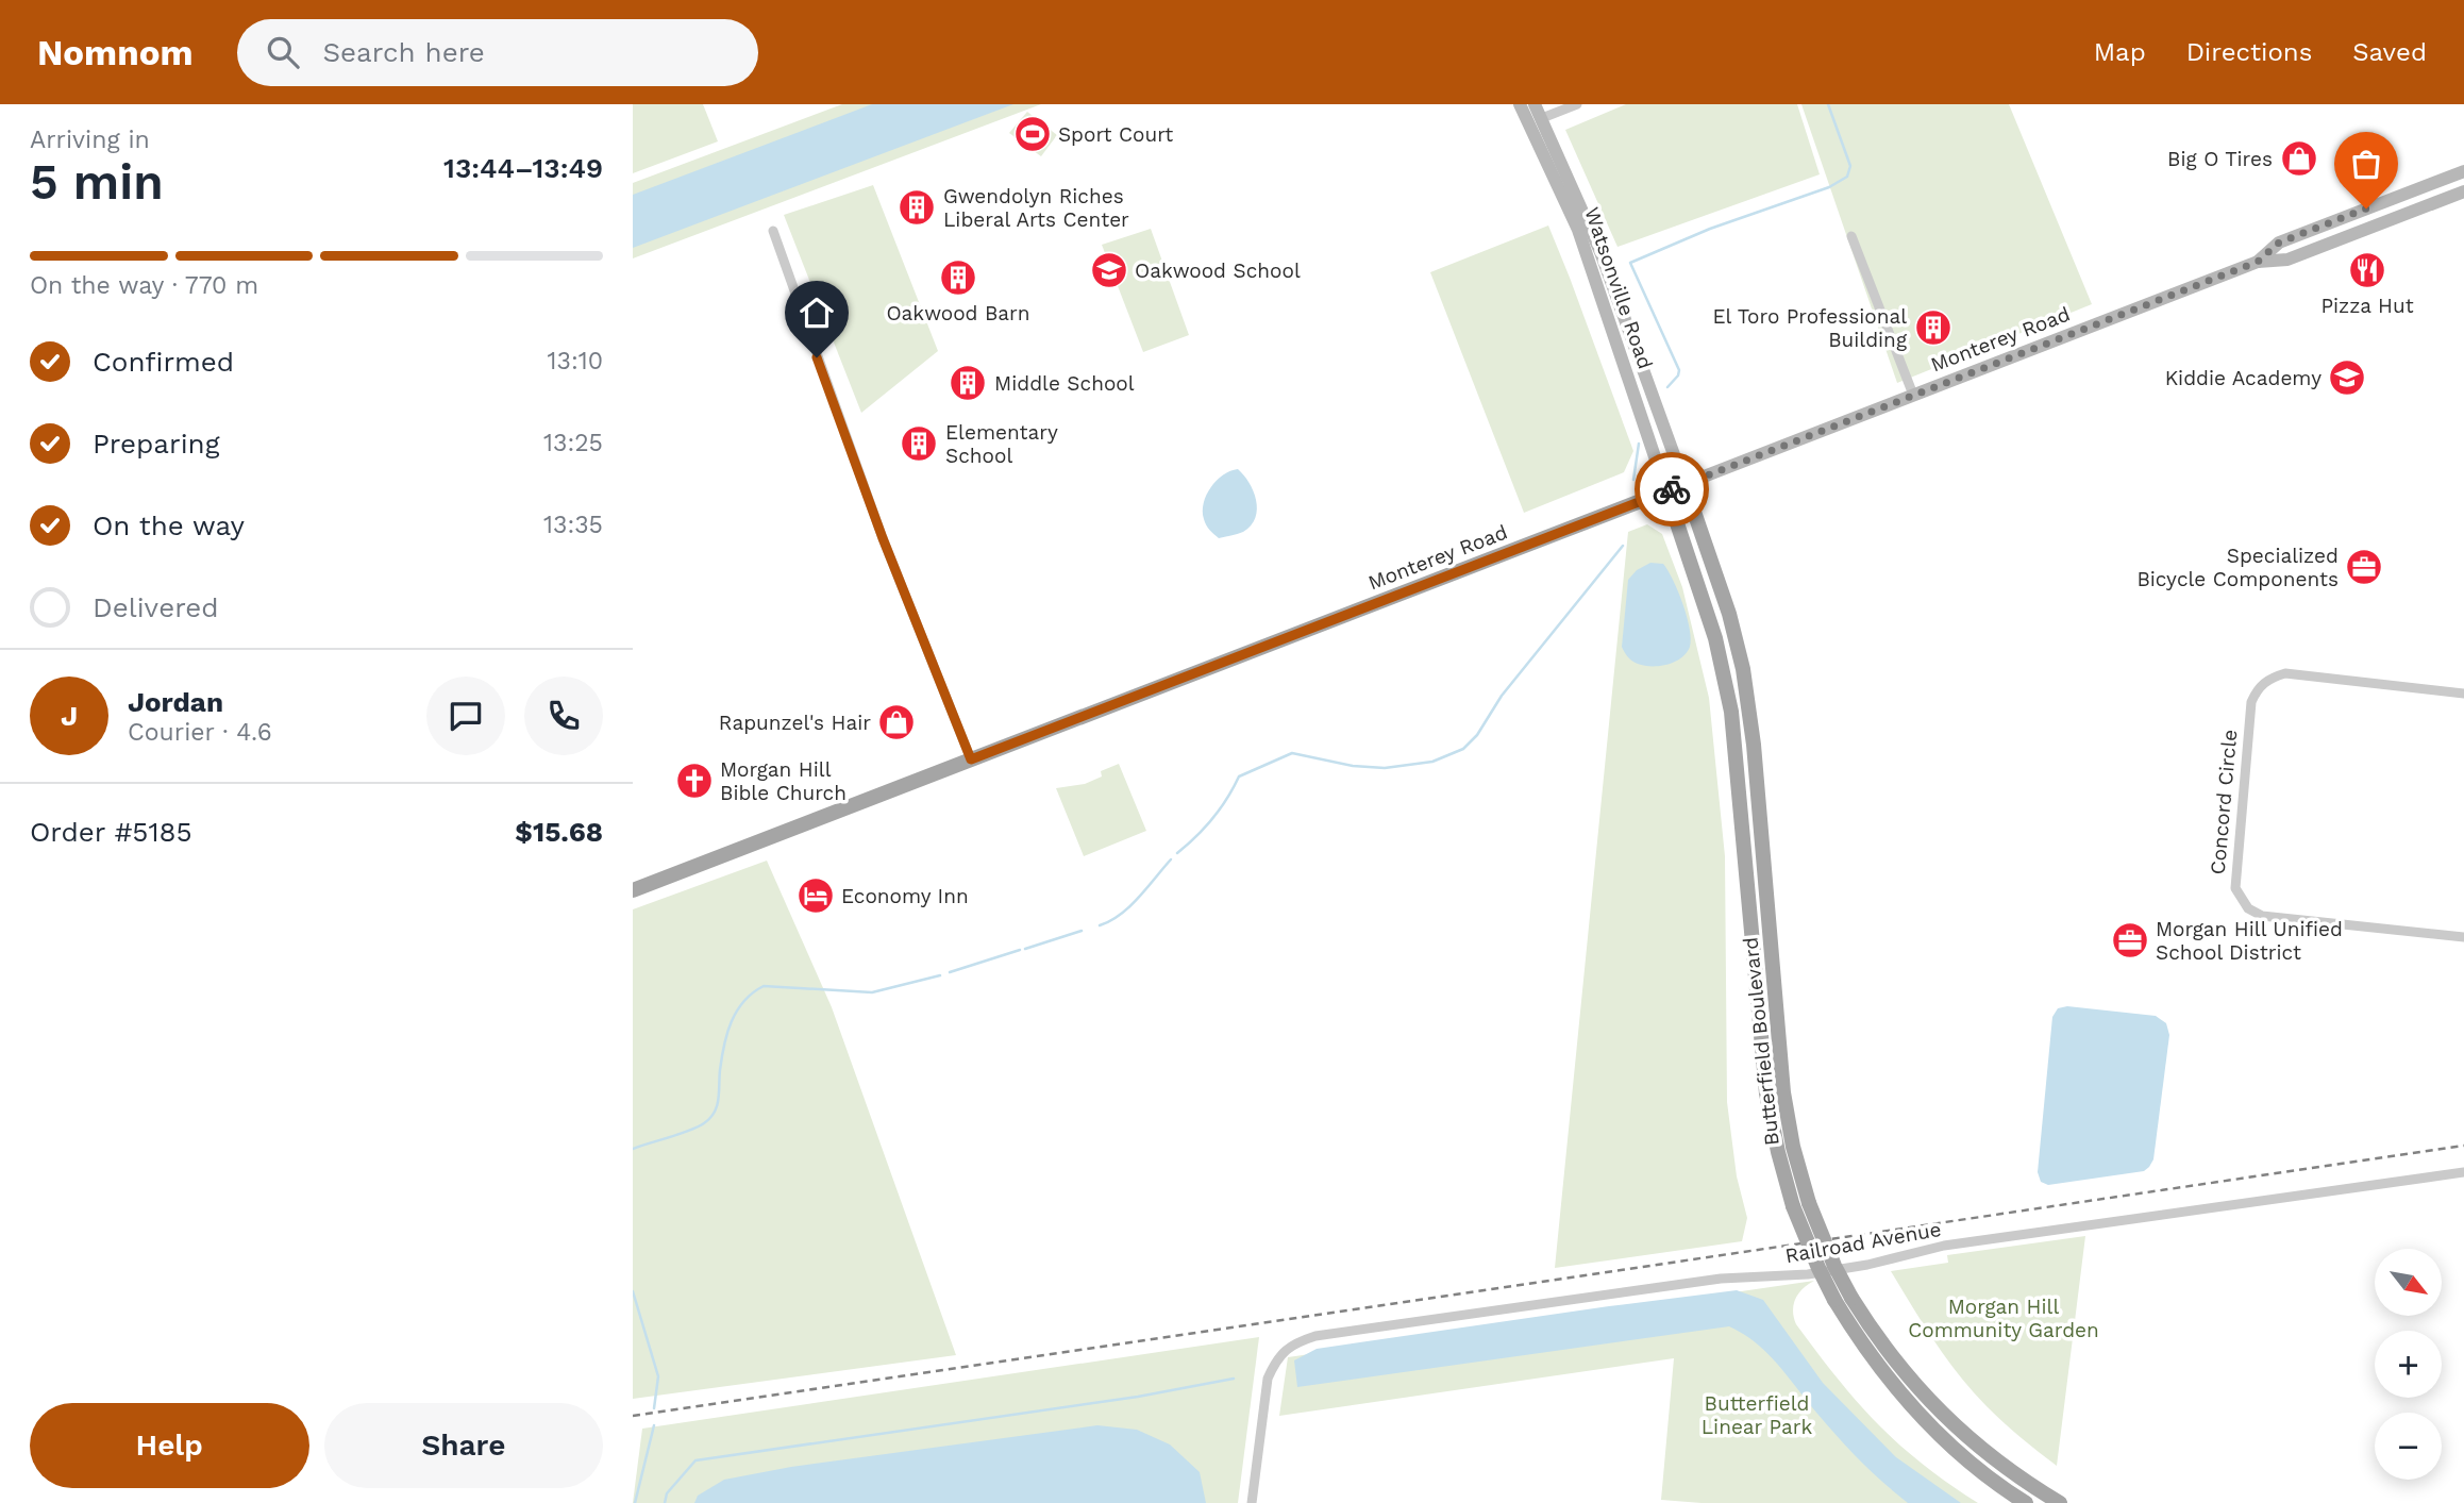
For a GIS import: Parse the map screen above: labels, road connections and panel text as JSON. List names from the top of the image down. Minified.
{"streets":{"main road":["Watsonville Road","Monterey Road","Butterfield Boulevard"],"street":["Concord Circle","Railroad Avenue"]},"crossings":[["Watsonville Road","Monterey Road"],["Watsonville Road","Butterfield Boulevard"],["Monterey Road","Butterfield Boulevard"]],"parks":["Morgan Hill Community Garden","Butterfield Linear Park"],"places":{"sports":["Sport Court"],"shop":["Big O Tires","Rapunzel's Hair"],"building":["Gwendolyn Riches Liberal Arts Center","Oakwood Barn","El Toro Professional Building","Middle School","Elementary School"],"school or university":["Oakwood School","Kiddie Academy"],"restaurant":["Pizza Hut"],"office":["Specialized Bicycle Components","Morgan Hill Unified School District"],"church":["Morgan Hill Bible Church"],"hotel":["Economy Inn"]},"north":"bottom right","page":{"header":"Nomnom","search":"Search here","nav":["Map","Directions","Saved"],"heading":["5 min","Arriving in","13:44–13:49"],"panel":["Jordan","Courier · 4.6","Order #5185","$15.68"],"bar":"On the way · 770 m","list":[["Confirmed","13:10"],["Preparing","13:25"],["On the way","13:35"],"Delivered"],"round":"J","map_buttons":["+","−"],"buttons":["Help","Share"]}}
